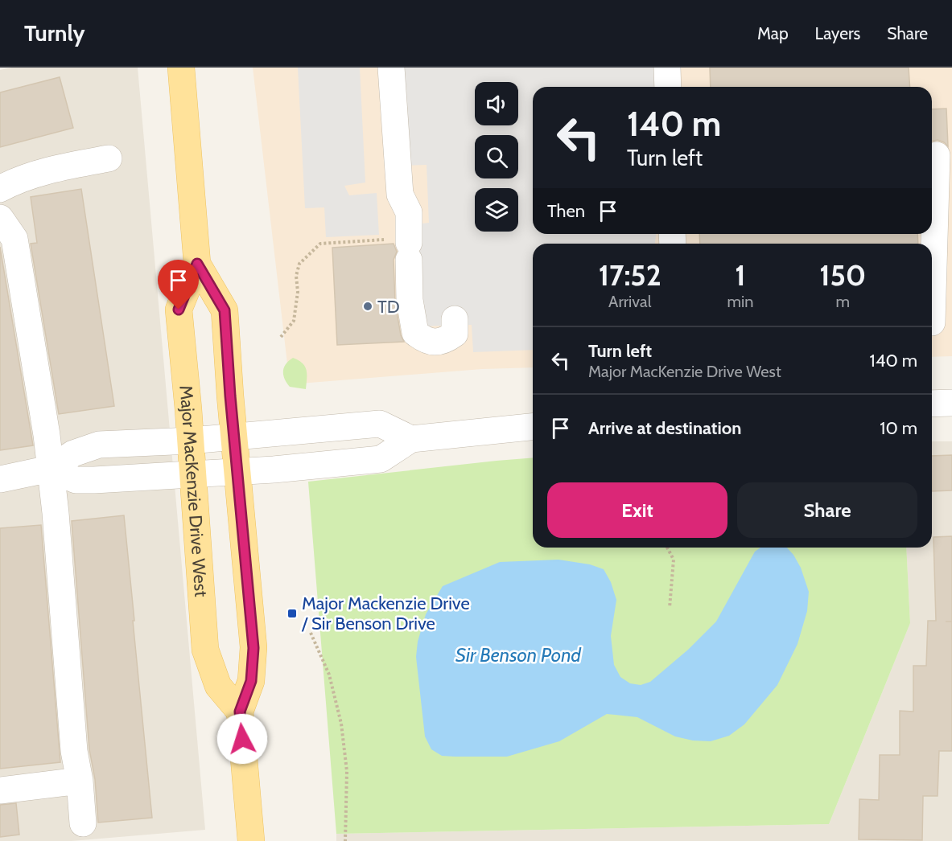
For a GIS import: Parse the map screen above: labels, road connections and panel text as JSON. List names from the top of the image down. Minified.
{"streets":{"main road":["Major MacKenzie Drive West"]},"water":["Sir Benson Pond"],"places":{"other":["TD"],"transit":["Major Mackenzie Drive / Sir Benson Drive"]},"page":{"header":"Turnly","nav":["Map","Layers","Share"],"turn":["140 m","Turn left"],"then":"Then","eta":["17:52","Arrival","1","min","150","m"],"list":[{"name":"Turn left","note":"Major MacKenzie Drive West","value":"140 m"},{"name":"Arrive at destination","value":"10 m"}],"buttons":["Exit","Share"]}}
